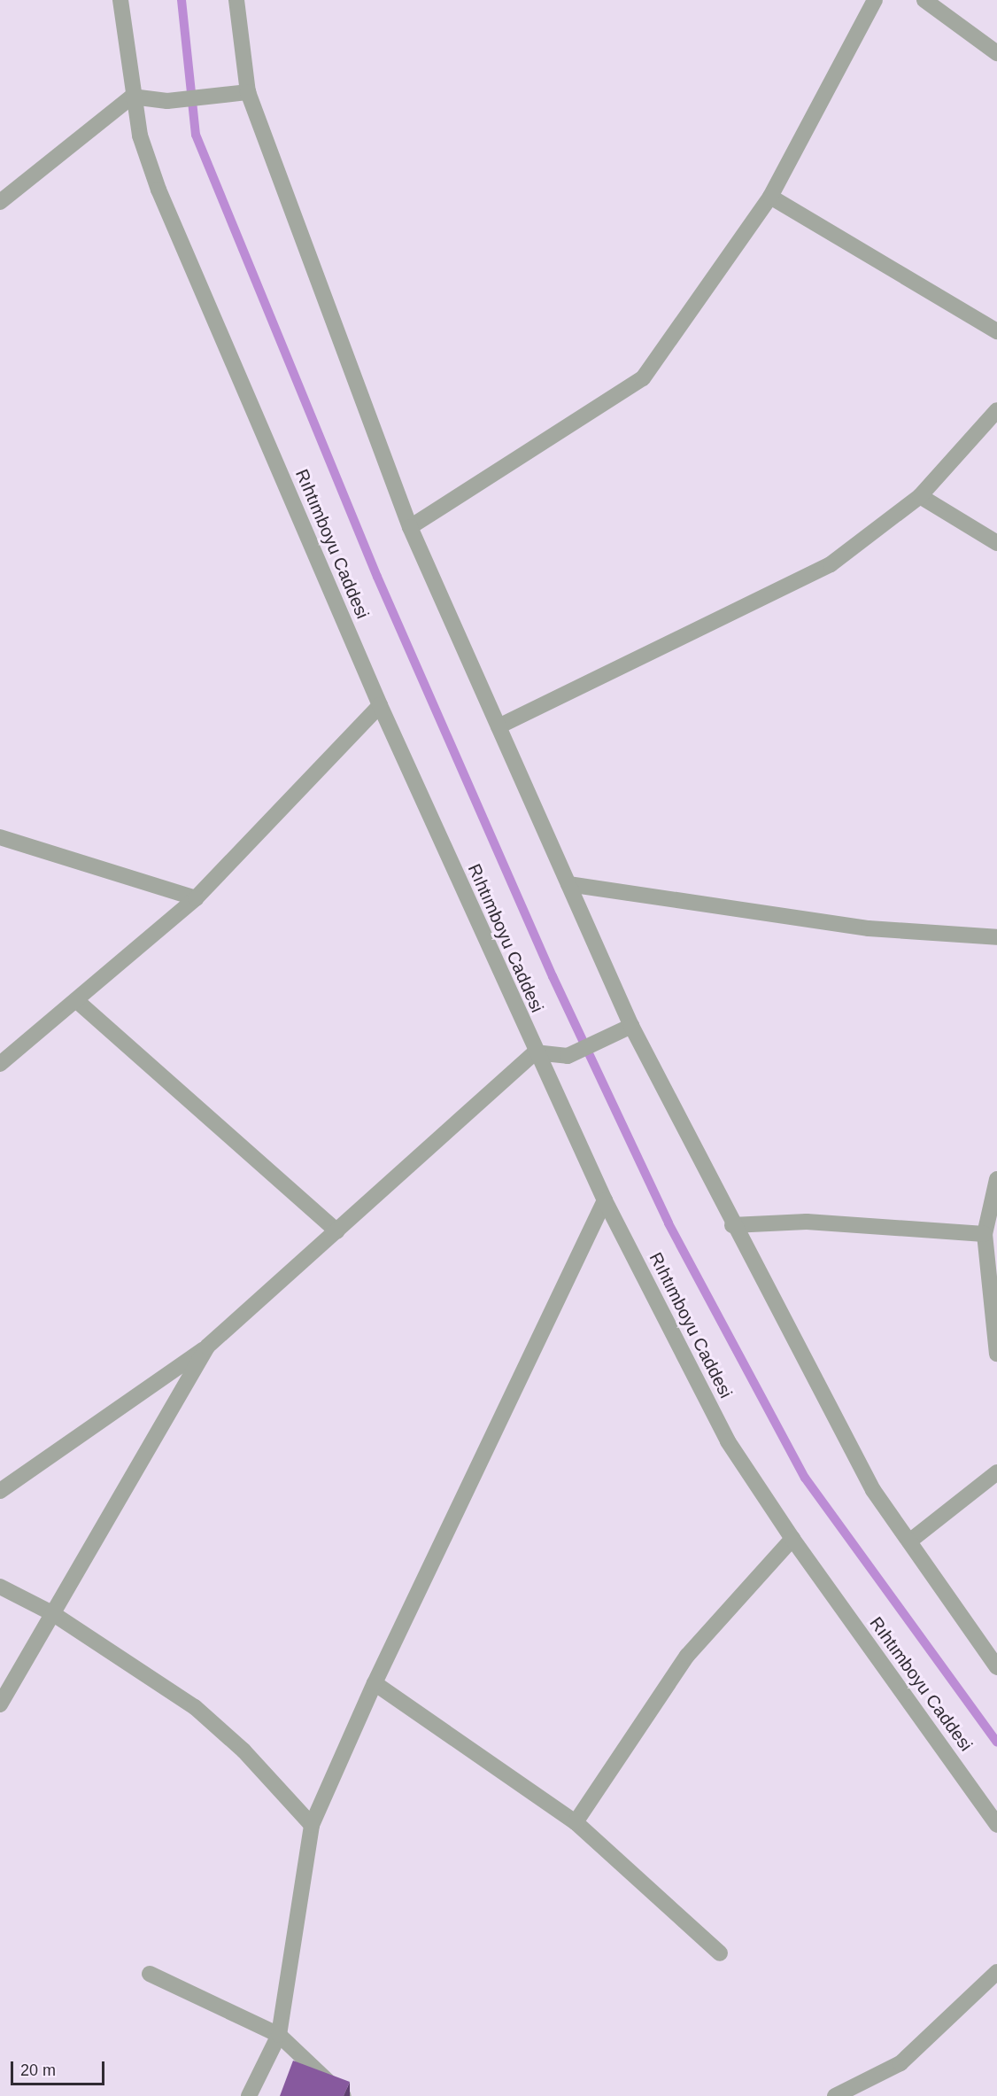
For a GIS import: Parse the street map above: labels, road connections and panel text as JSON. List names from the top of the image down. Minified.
{"streets":{"street":["Rıhtımboyu Caddesi"]},"scale_bar":"20 m"}
